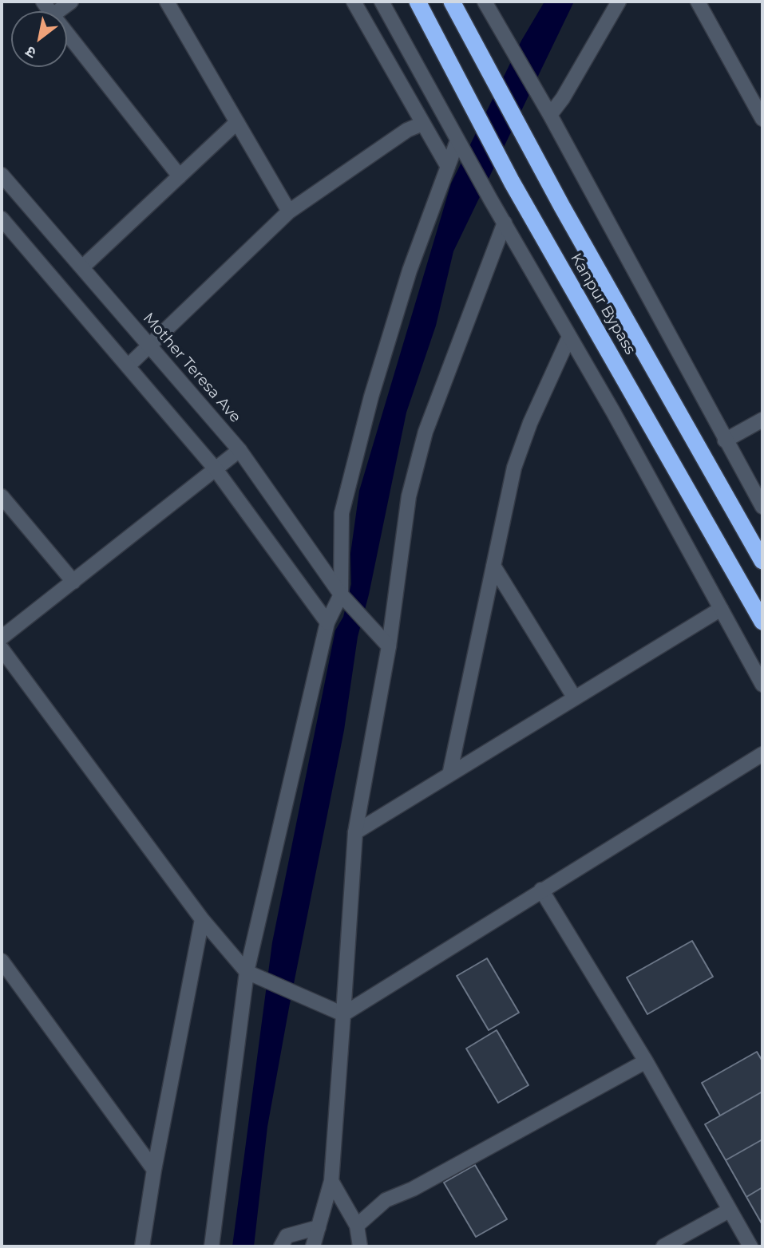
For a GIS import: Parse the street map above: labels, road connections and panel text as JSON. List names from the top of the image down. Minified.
{"streets":{"highway":["Kanpur Bypass"],"street":["Mother Teresa Ave"]},"north":"bottom left"}
